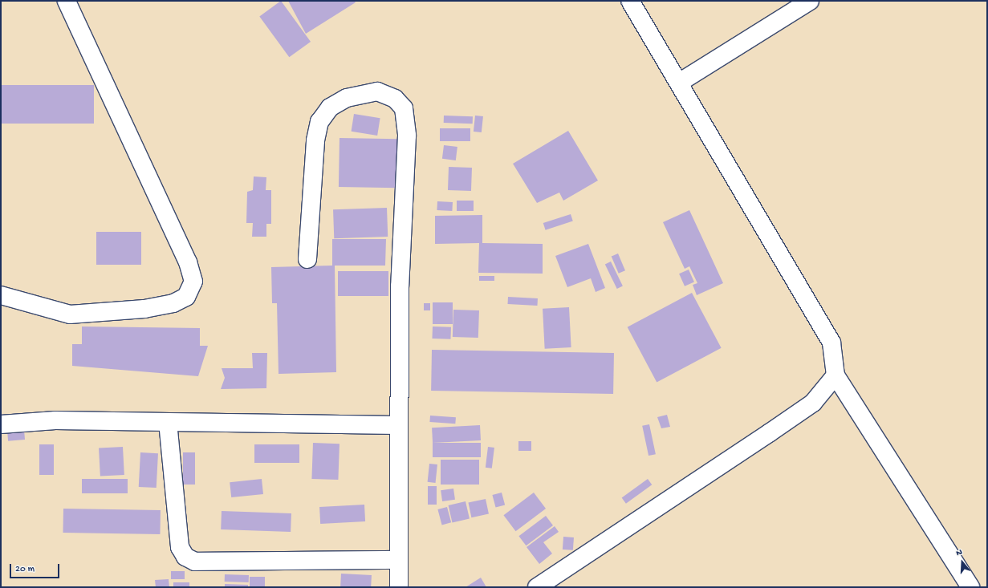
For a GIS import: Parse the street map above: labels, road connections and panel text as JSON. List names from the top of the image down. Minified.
{"scale_bar":"20 m","north":"top"}
